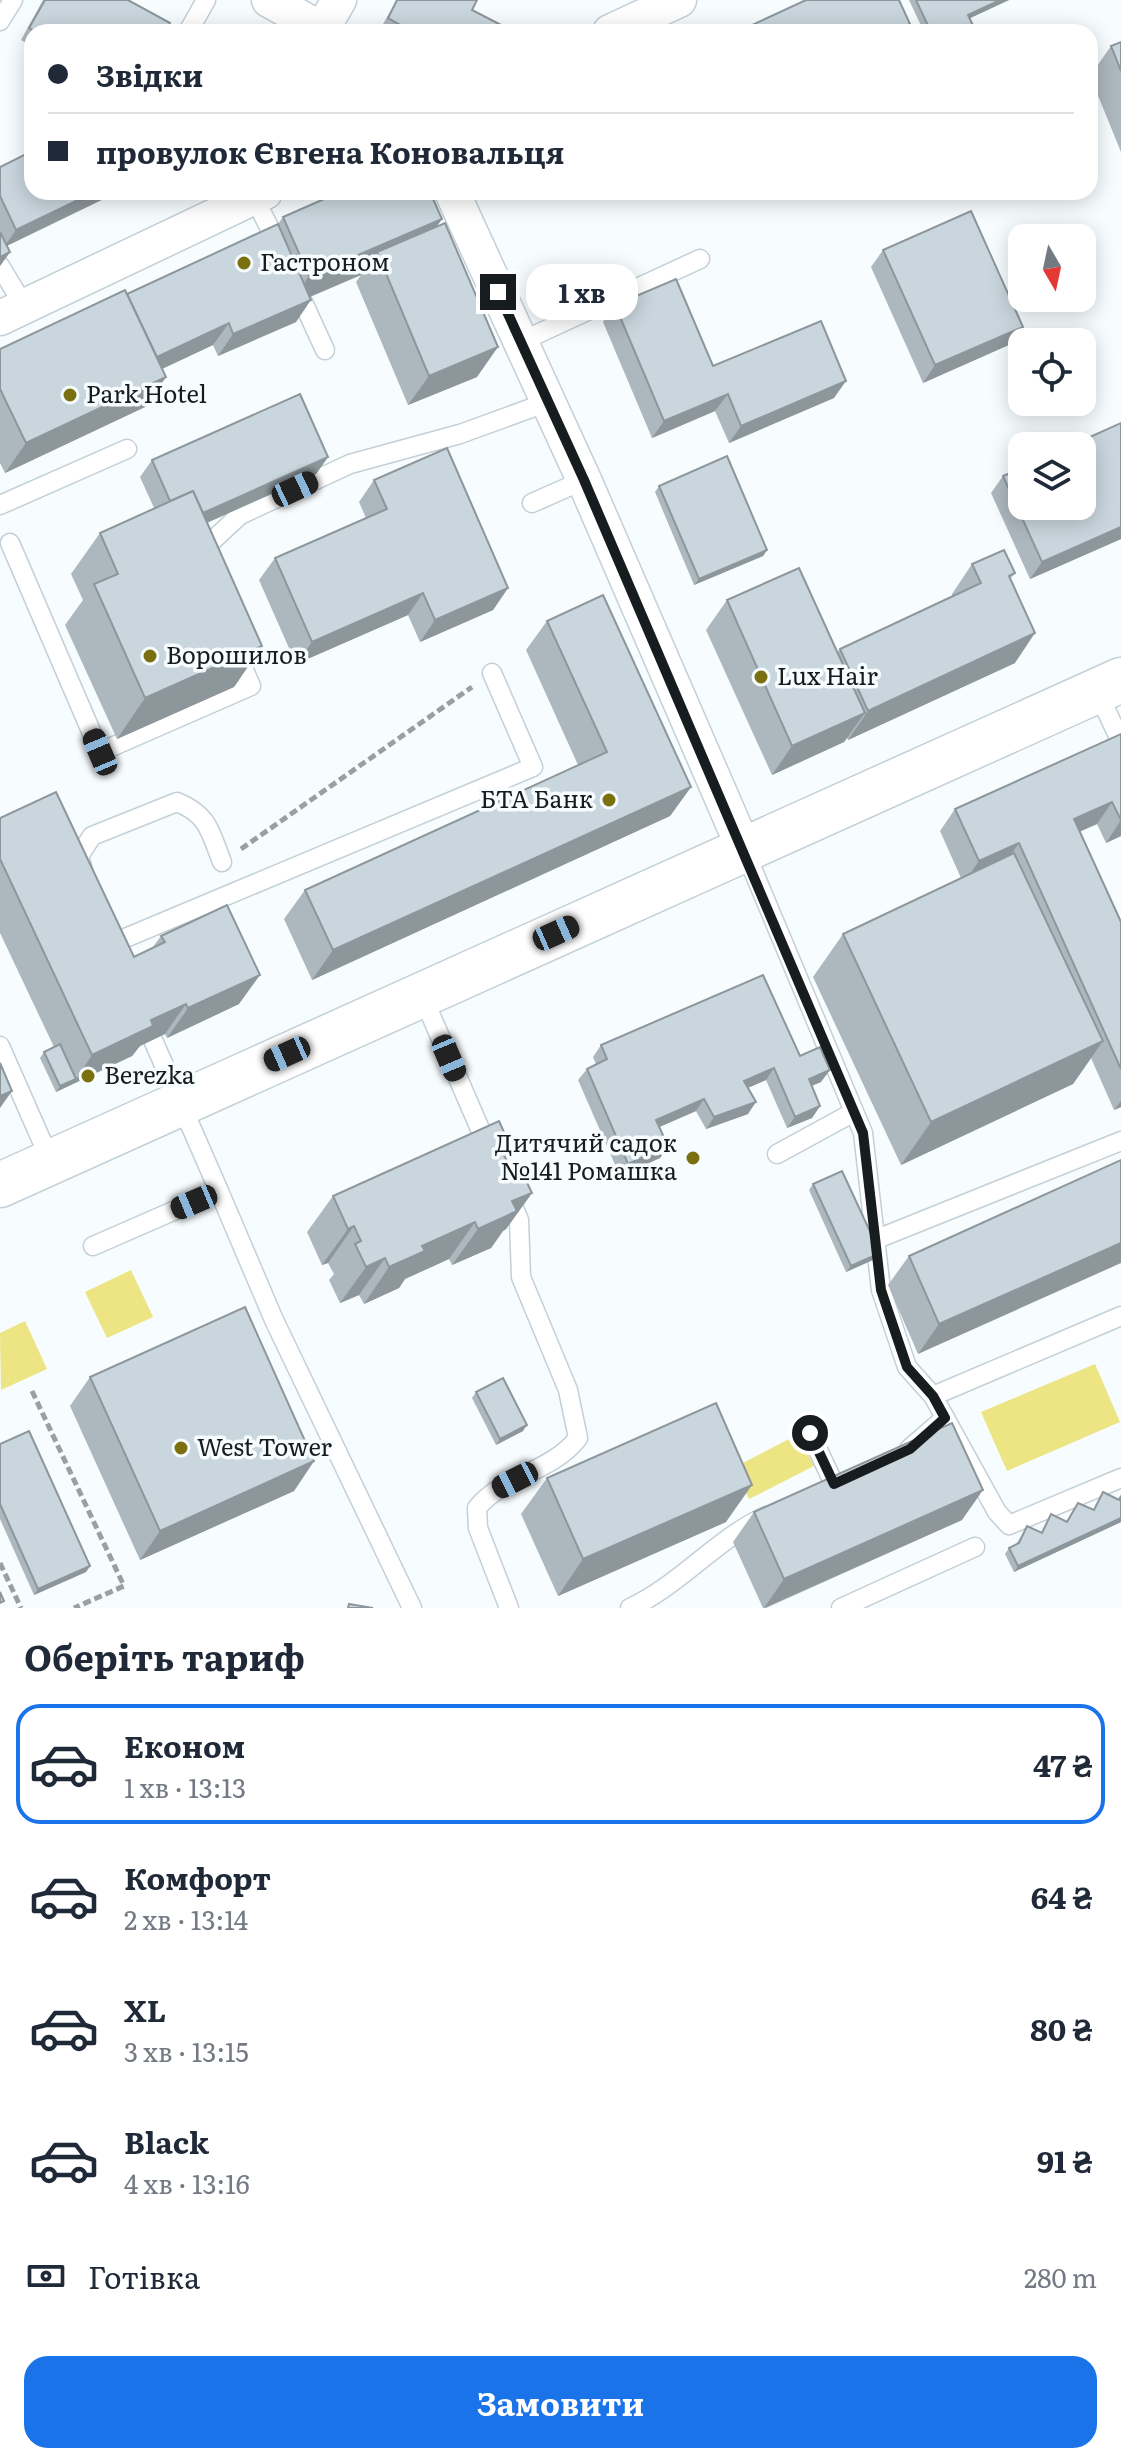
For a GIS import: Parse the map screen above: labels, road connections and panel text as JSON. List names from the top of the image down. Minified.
{"places":["Гастроном","Park Hotel","Ворошилов","Lux Hair","БТА Банк","Berezka","Дитячий садок №141 Ромашка","West Tower"],"north":"bottom","page":{"banner":["Звідки","провулок Євгена Коновальця"],"bubble":"1 хв","heading":"Оберіть тариф","list":[{"name":"Економ","note":"1 хв · 13:13","value":"47 ₴"},{"name":"Комфорт","note":"2 хв · 13:14","value":"64 ₴"},{"name":"XL","note":"3 хв · 13:15","value":"80 ₴"},{"name":"Black","note":"4 хв · 13:16","value":"91 ₴"}],"pay":["Готівка","280 m"],"buttons":"Замовити"}}
